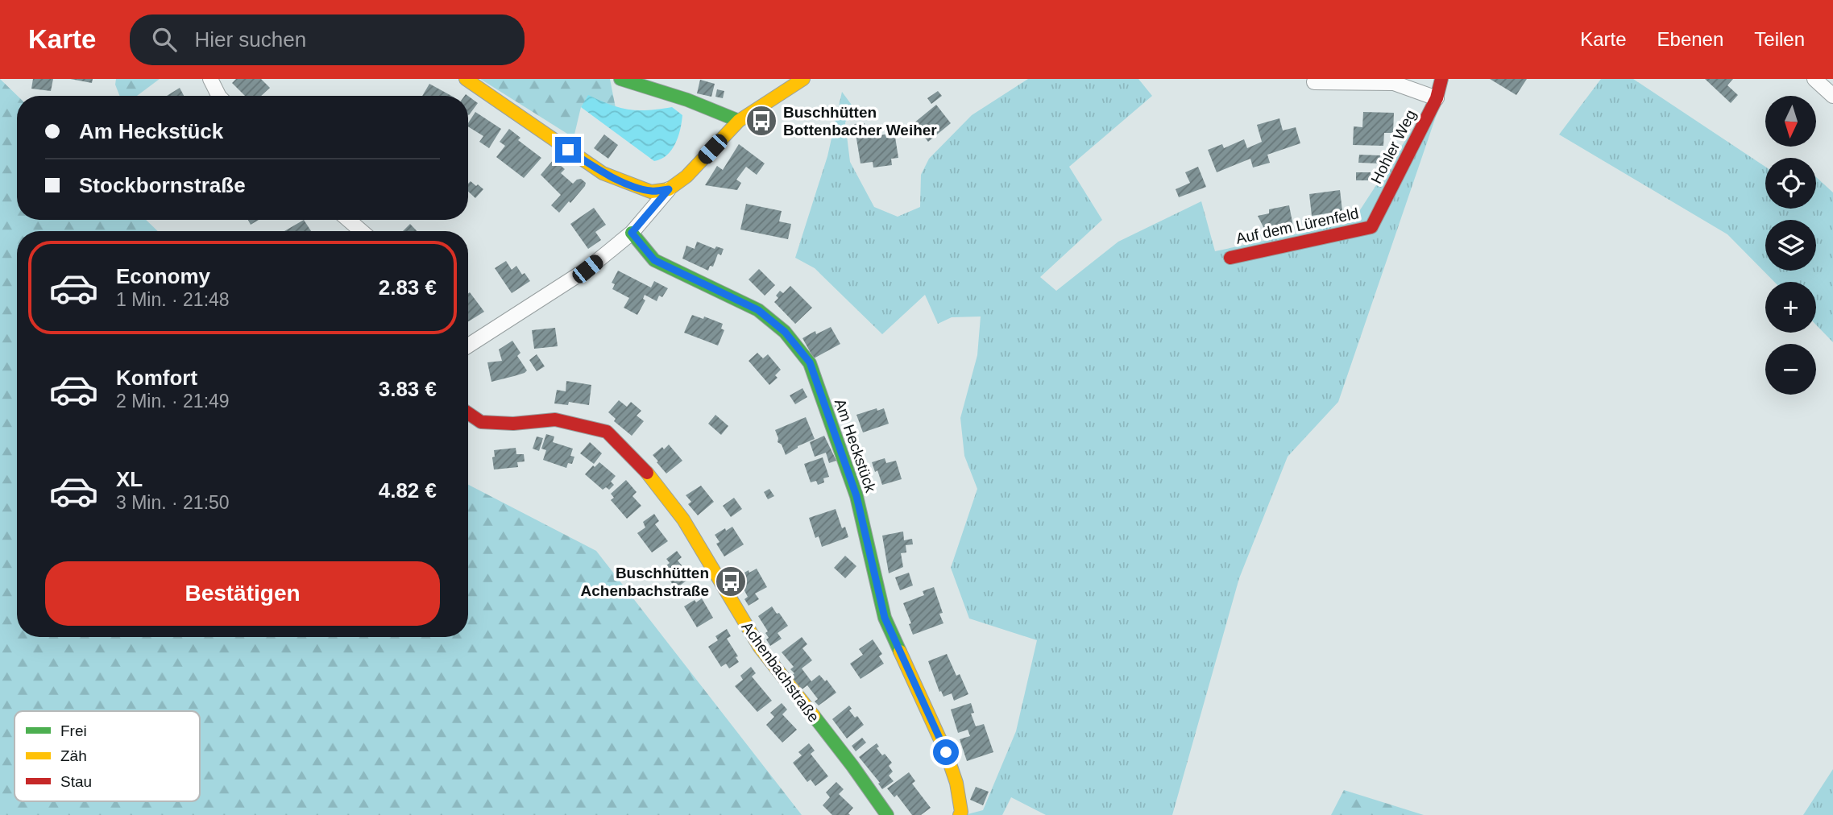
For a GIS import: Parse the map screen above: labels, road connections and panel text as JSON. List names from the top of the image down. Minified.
{"streets":{"street":["Hohler Weg","Auf dem Lürenfeld","Am Heckstück","Achenbachstraße"]},"crossings":[["Hohler Weg","Auf dem Lürenfeld"]],"places":{"bus stop":["Buschhütten Bottenbacher Weiher","Buschhütten Achenbachstraße"]},"legend":["Frei","Zäh","Stau"],"north":"bottom","page":{"header":"Karte","search":"Hier suchen","nav":["Karte","Ebenen","Teilen"],"map_buttons":["+","−"],"banner":["Am Heckstück","Stockbornstraße"],"list":[{"name":"Economy","note":"1 Min. · 21:48","value":"2.83 €"},{"name":"Komfort","note":"2 Min. · 21:49","value":"3.83 €"},{"name":"XL","note":"3 Min. · 21:50","value":"4.82 €"}],"buttons":"Bestätigen"}}
